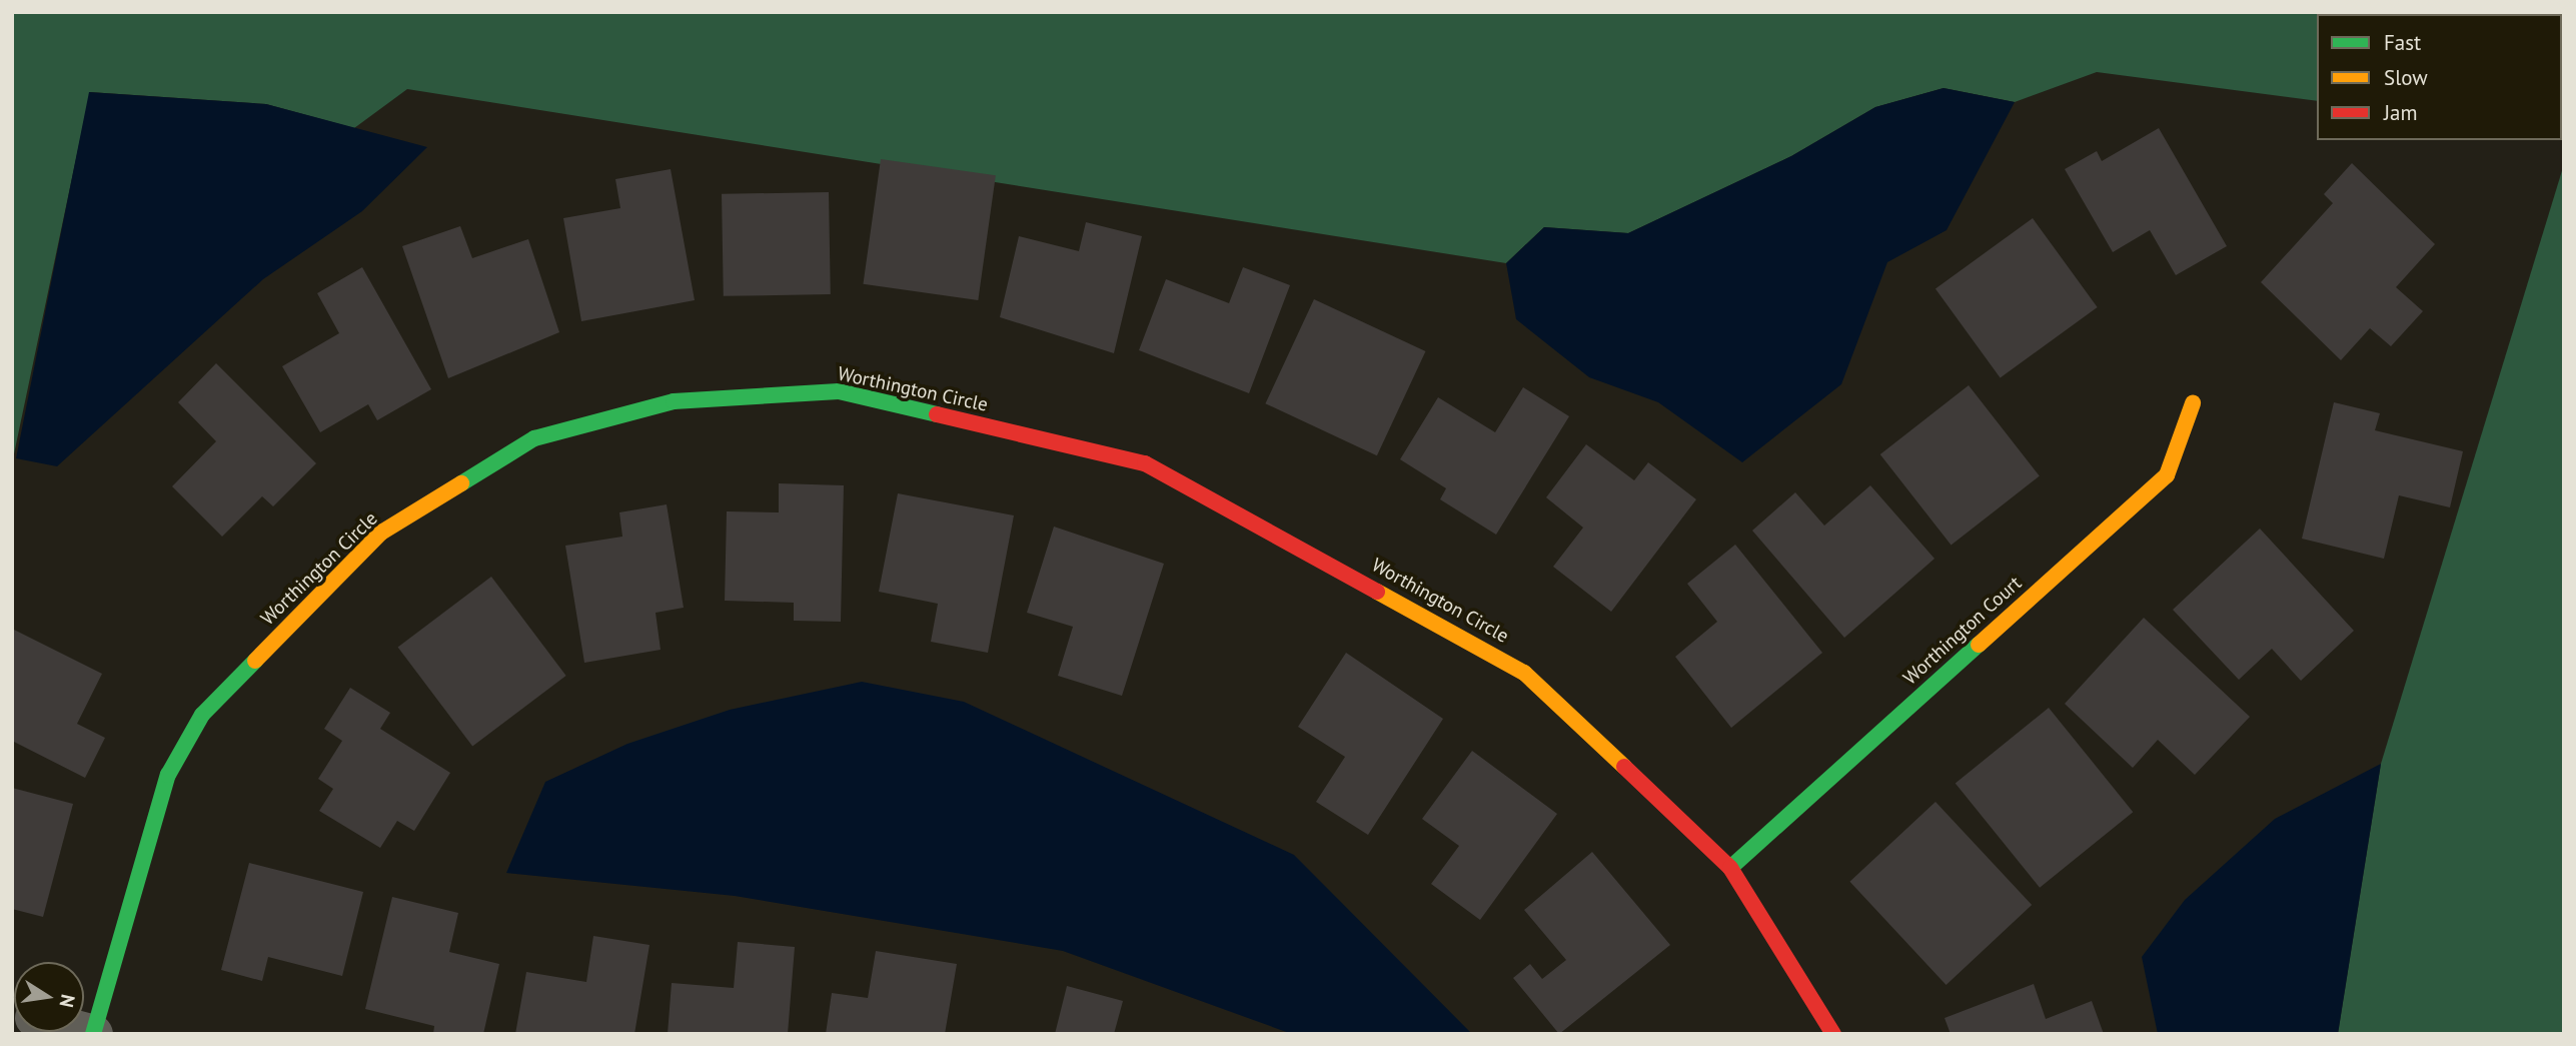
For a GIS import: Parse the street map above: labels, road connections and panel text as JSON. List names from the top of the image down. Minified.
{"streets":{"street":["Worthington Circle","Worthington Court"]},"crossings":[["Worthington Circle","Worthington Court"]],"legend":["Fast","Slow","Jam"],"north":"right"}
